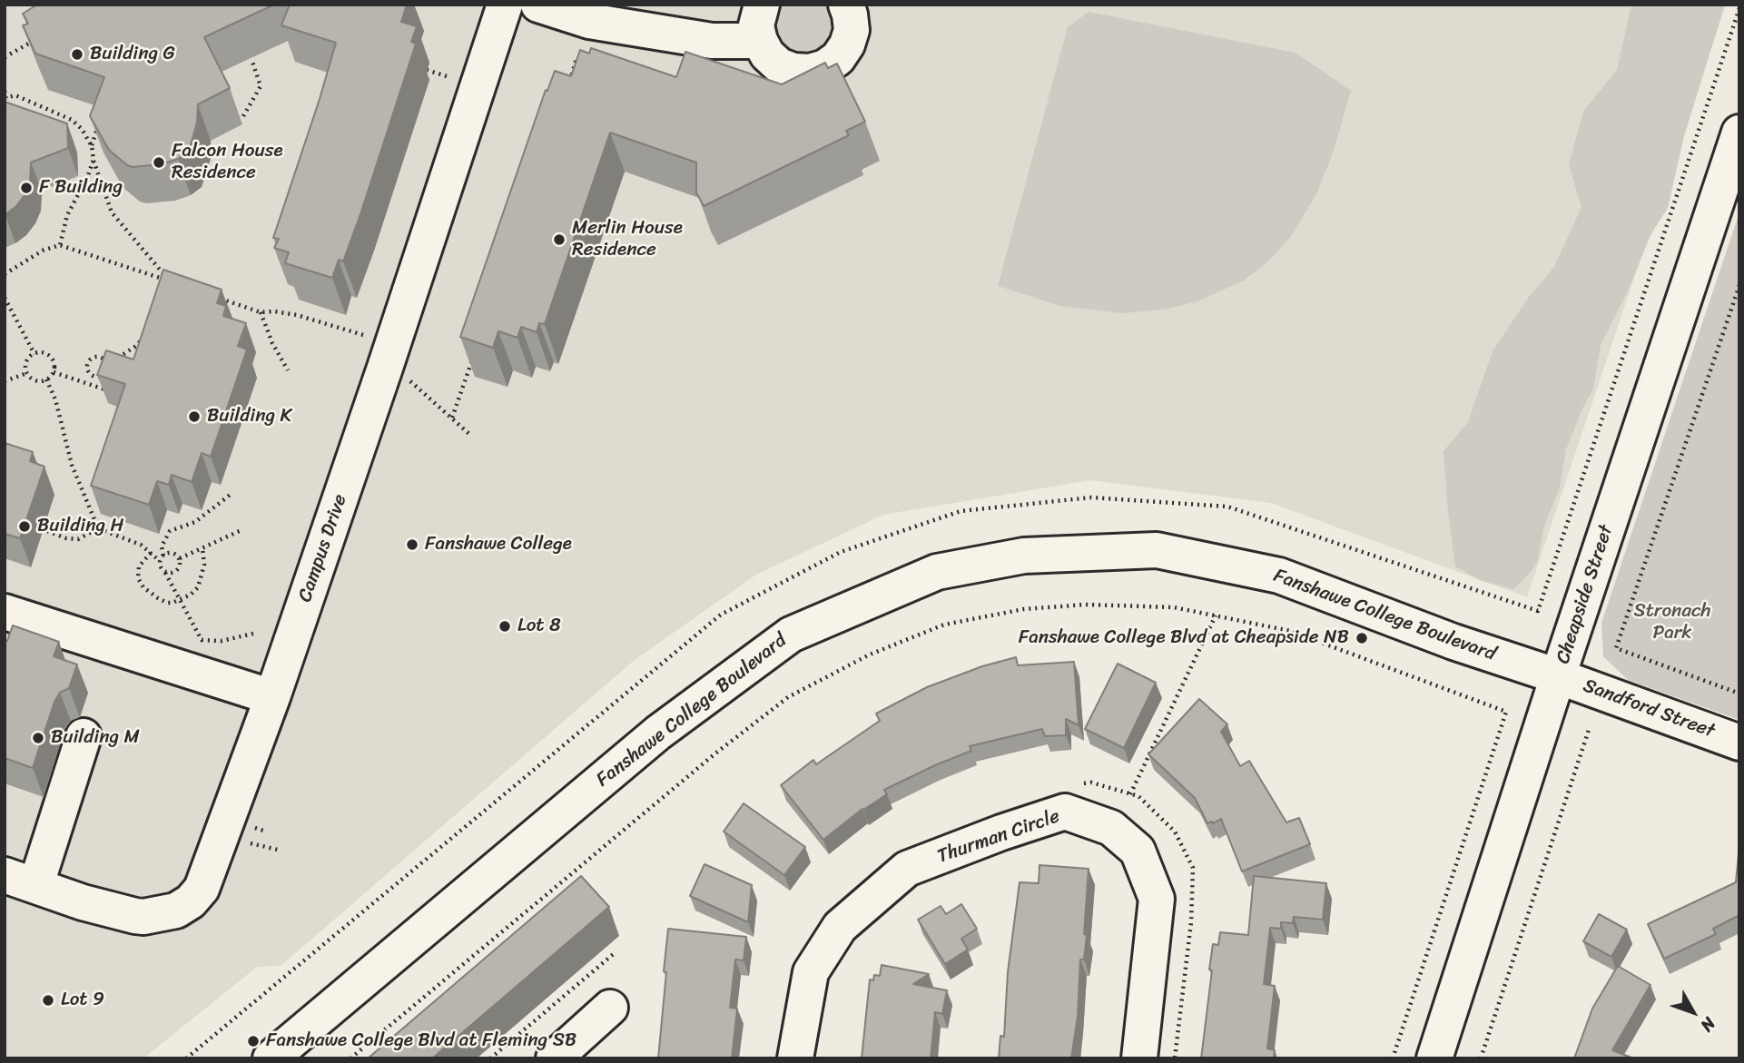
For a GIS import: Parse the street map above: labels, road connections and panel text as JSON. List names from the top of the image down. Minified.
{"streets":{"street":["Campus Drive","Cheapside Street","Fanshawe College Boulevard","Sandford Street","Thurman Circle"]},"crossings":[["Cheapside Street","Fanshawe College Boulevard"],["Cheapside Street","Sandford Street"],["Fanshawe College Boulevard","Sandford Street"]],"parks":["Stronach Park"],"places":["Building G","Falcon House Residence","F Building","Merlin House Residence","Building K","Building H","Fanshawe College","Lot 8","Fanshawe College Blvd at Cheapside NB","Building M","Lot 9","Fanshawe College Blvd at Fleming SB"],"north":"bottom right"}
